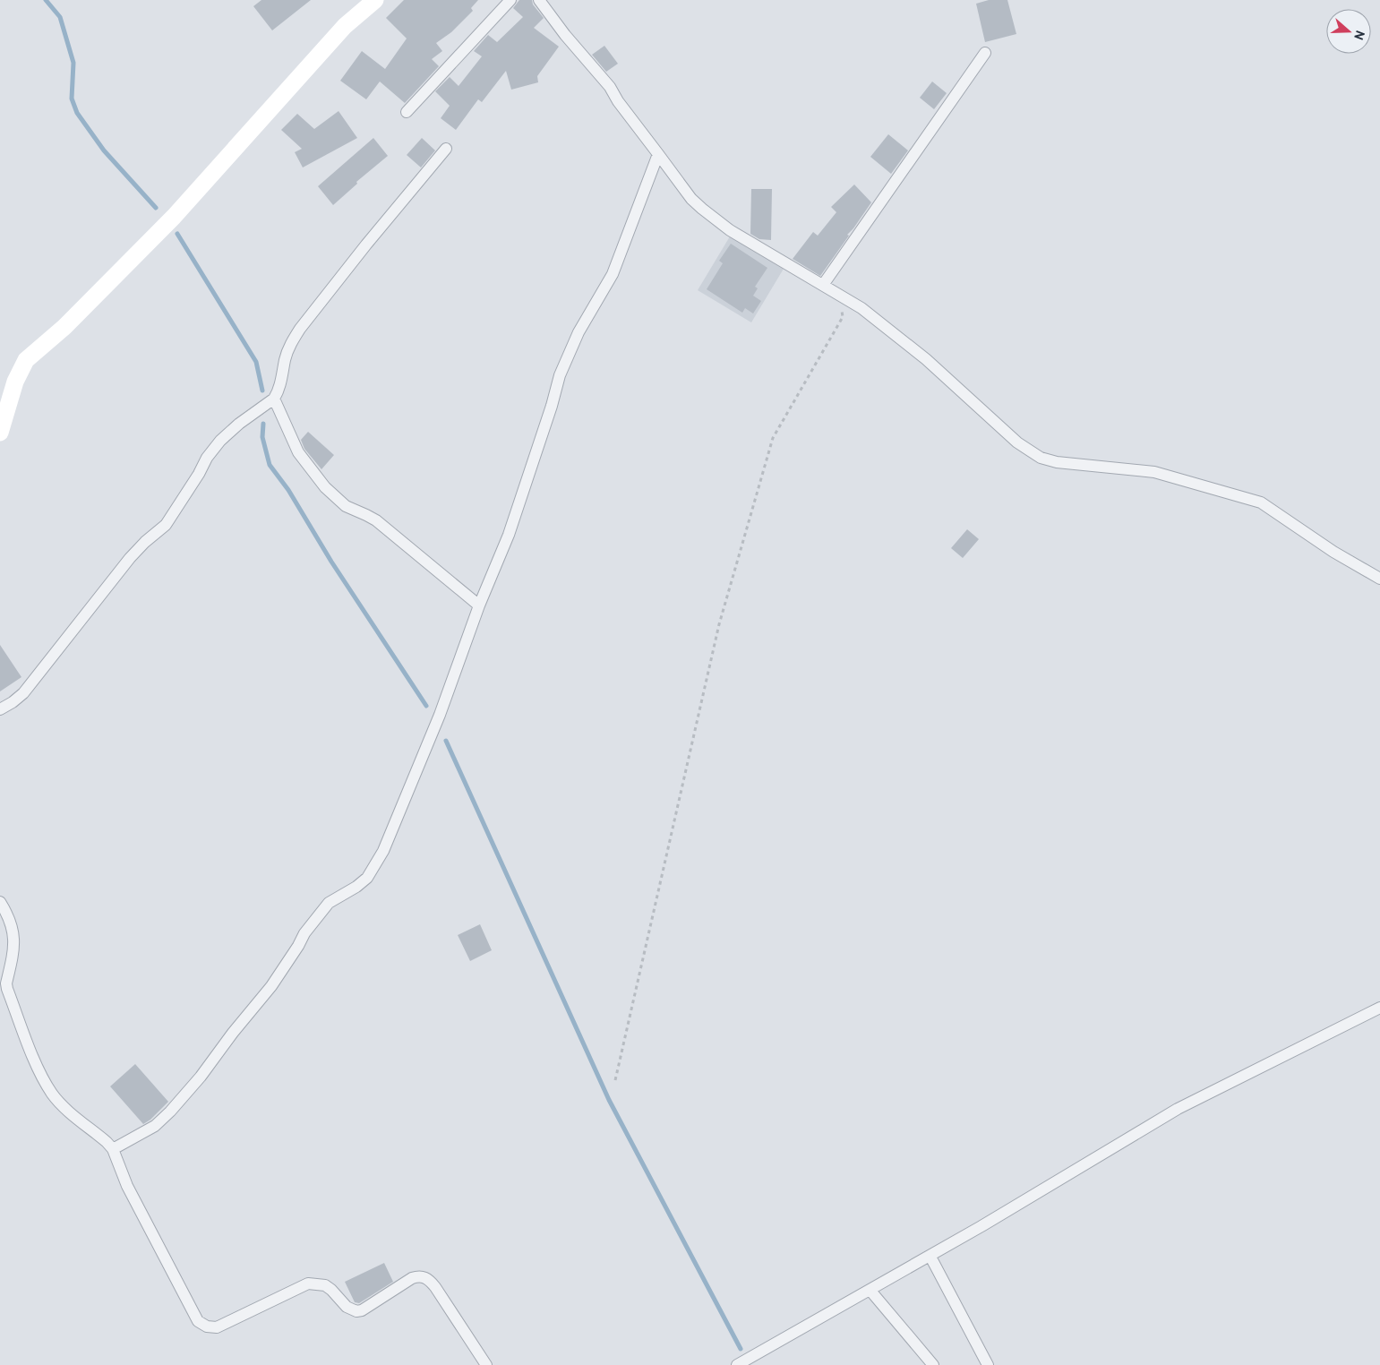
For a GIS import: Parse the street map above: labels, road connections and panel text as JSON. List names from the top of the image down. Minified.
{"north":"right"}
